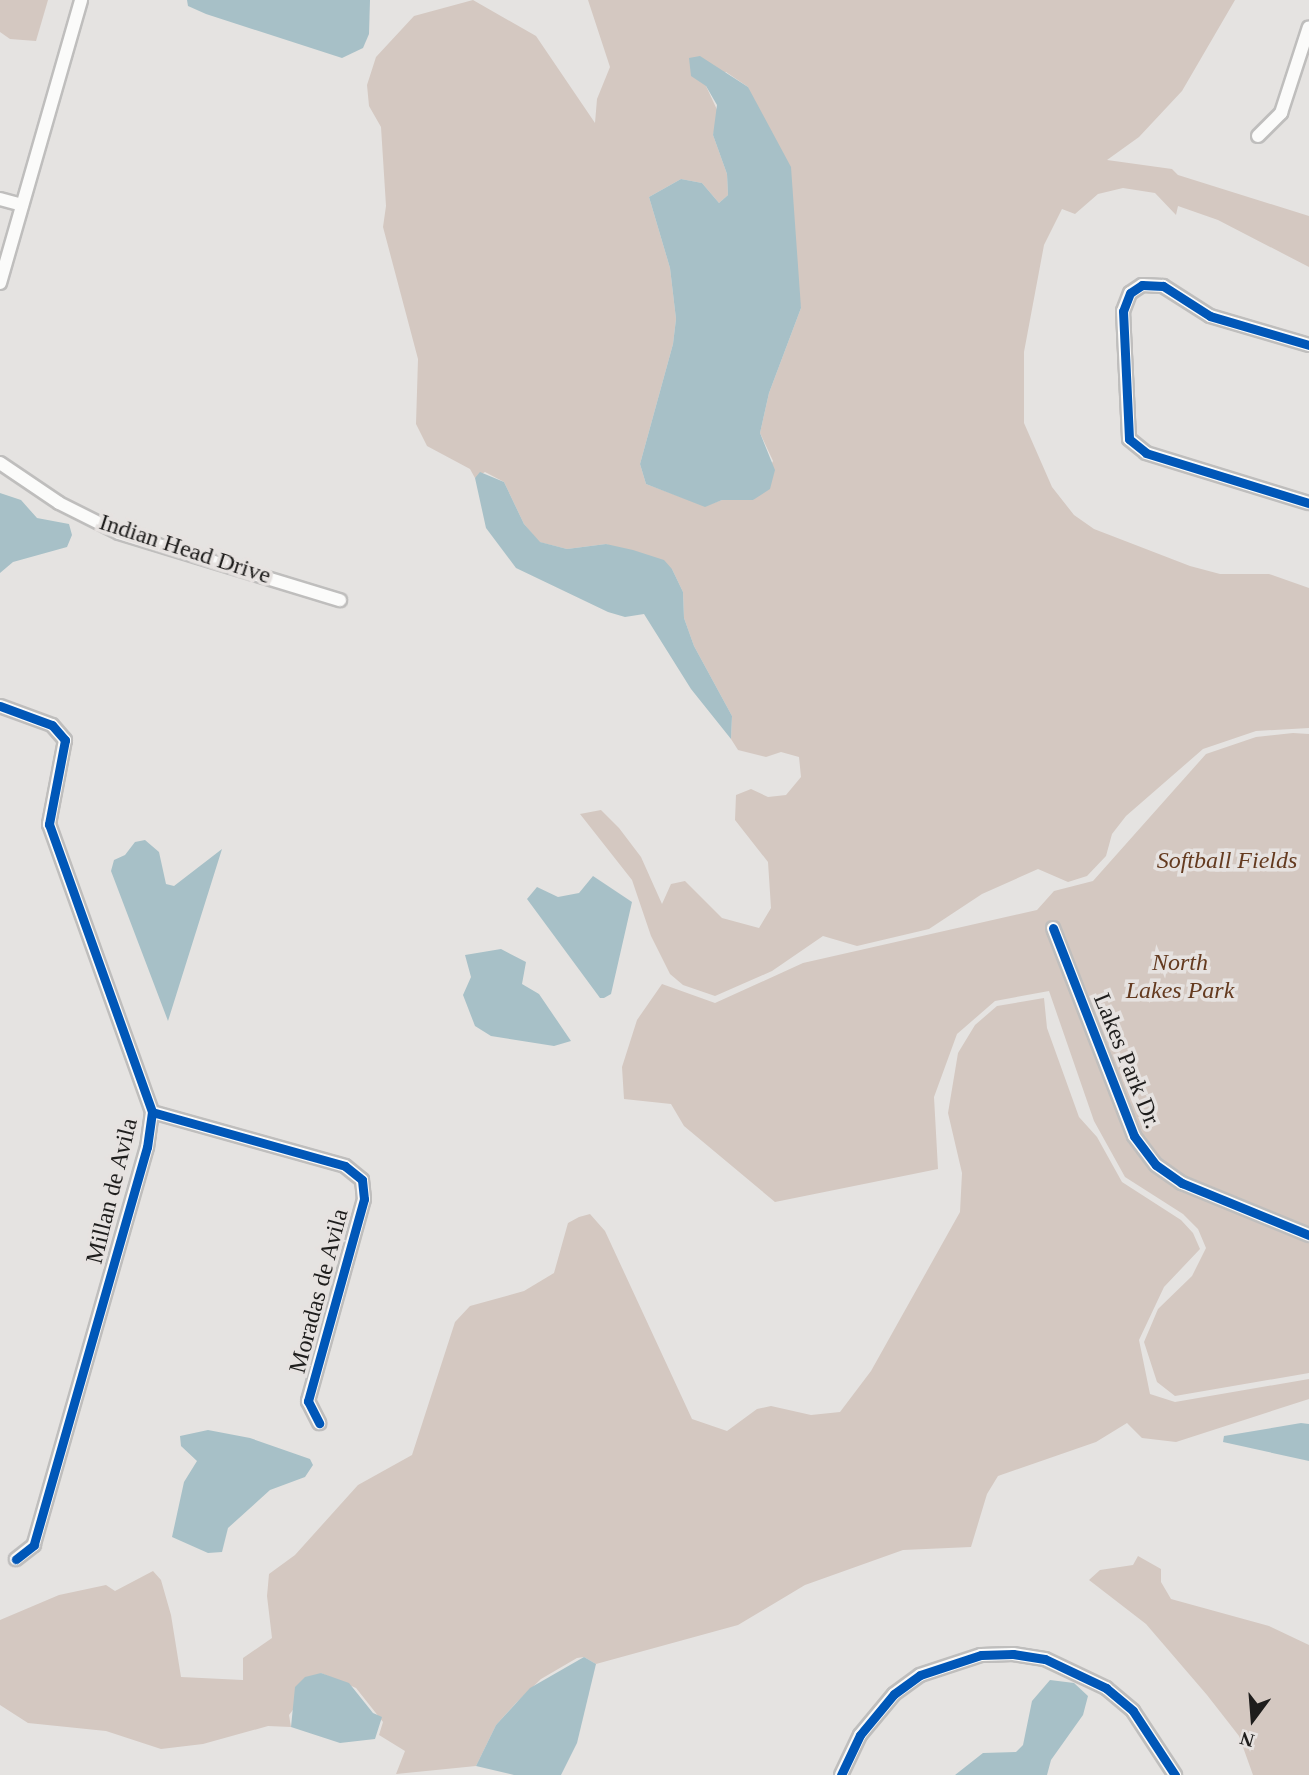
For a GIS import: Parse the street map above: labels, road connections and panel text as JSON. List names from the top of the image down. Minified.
{"streets":{"street":["Indian Head Drive","Lakes Park Dr.","Millan de Avila","Moradas de Avila"]},"crossings":[["Millan de Avila","Moradas de Avila"]],"parks":["Softball Fields","North Lakes Park"],"north":"bottom"}
